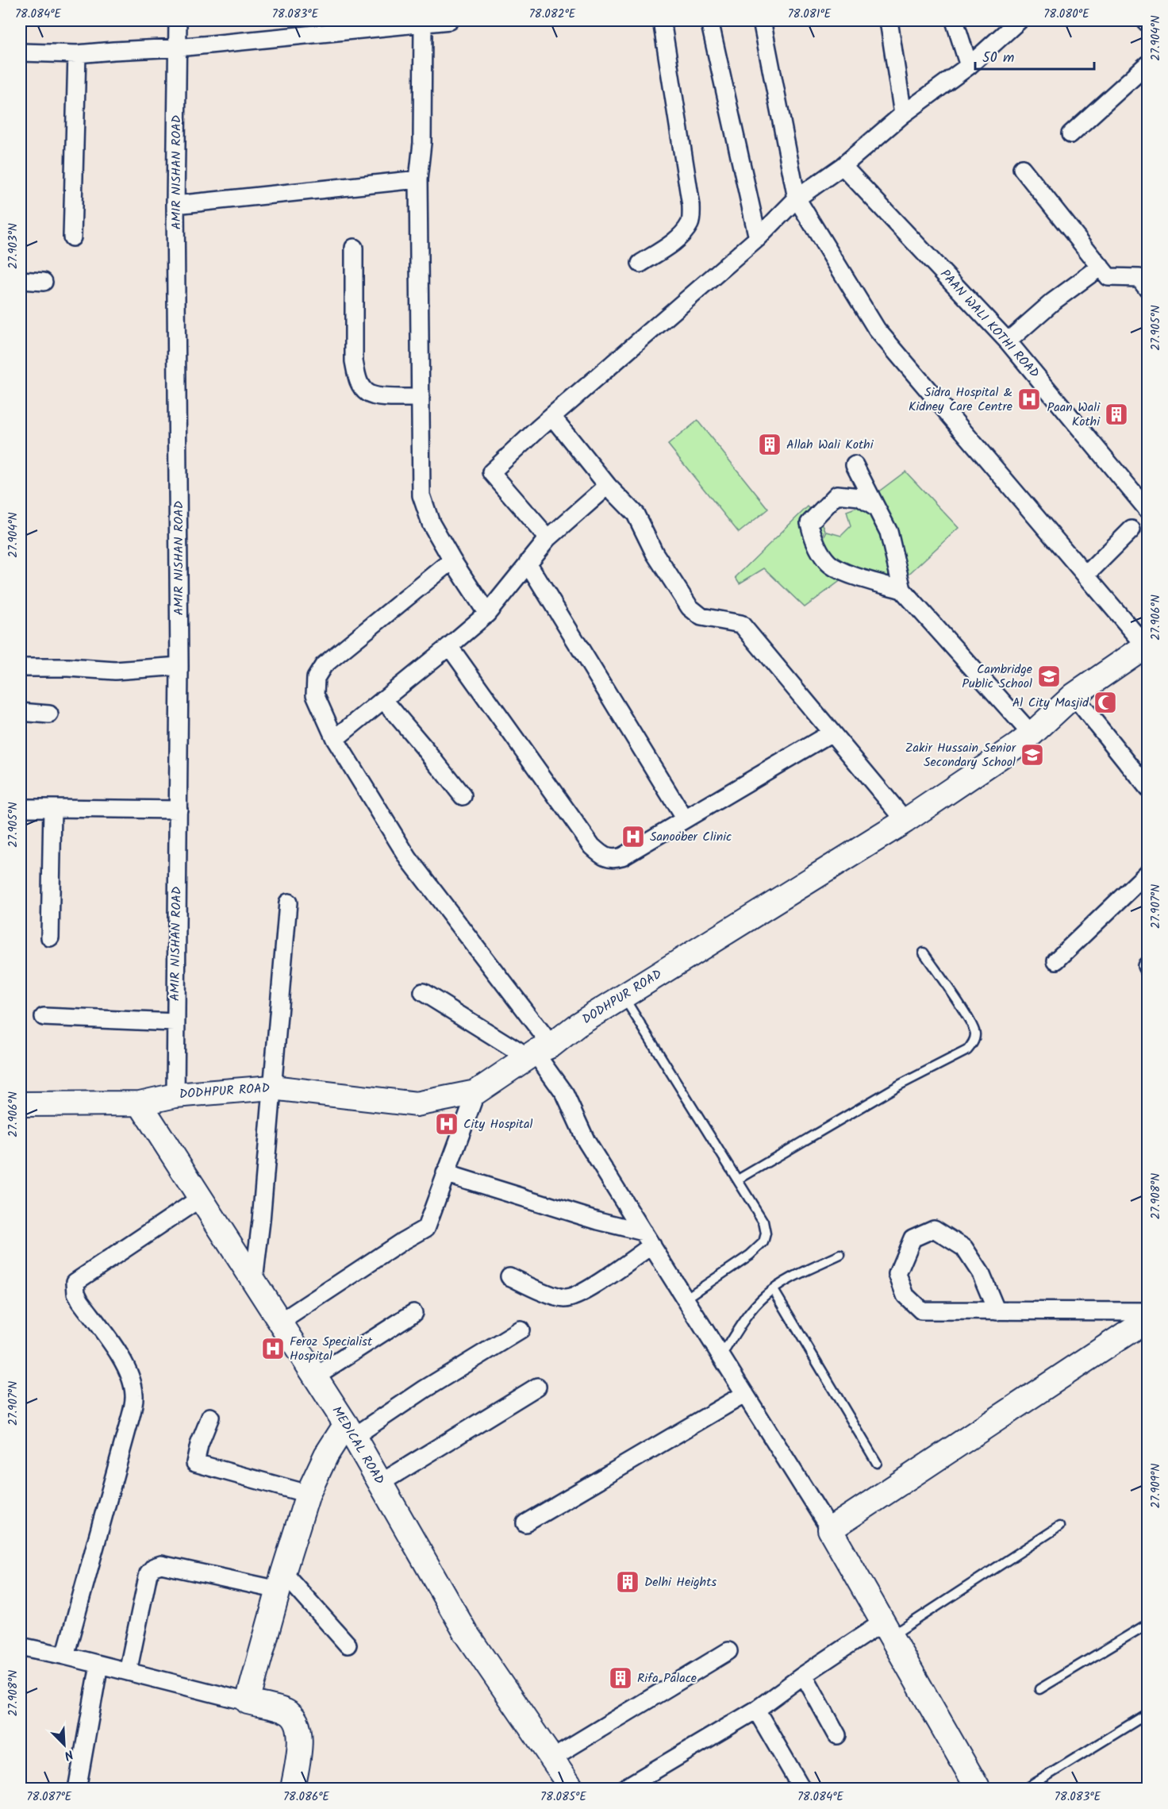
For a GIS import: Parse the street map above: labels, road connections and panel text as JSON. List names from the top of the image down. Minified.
{"streets":{"street":["AMIR NISHAN ROAD","PAAN WALI KOTHI ROAD","DODHPUR ROAD","MEDICAL ROAD"]},"crossings":[["AMIR NISHAN ROAD","DODHPUR ROAD"],["DODHPUR ROAD","MEDICAL ROAD"]],"places":{"hospital":["Sidra Hospital & Kidney Care Centre","Sanoober Clinic","City Hospital","Feroz Specialist Hospital"],"building":["Paan Wali Kothi","Allah Wali Kothi","Delhi Heights","Rifa Palace"],"school or university":["Cambridge Public School","Zakir Hussain Senior Secondary School"],"mosque":["Al City Masjid"]},"scale_bar":"50 m","north":"bottom right","coordinates":["78.084°E","78.083°E","78.082°E","78.081°E","78.080°E","27.904°N","27.903°N","27.905°N","27.906°N","27.907°N","27.908°N","27.909°N","78.087°E","78.086°E","78.085°E"]}
